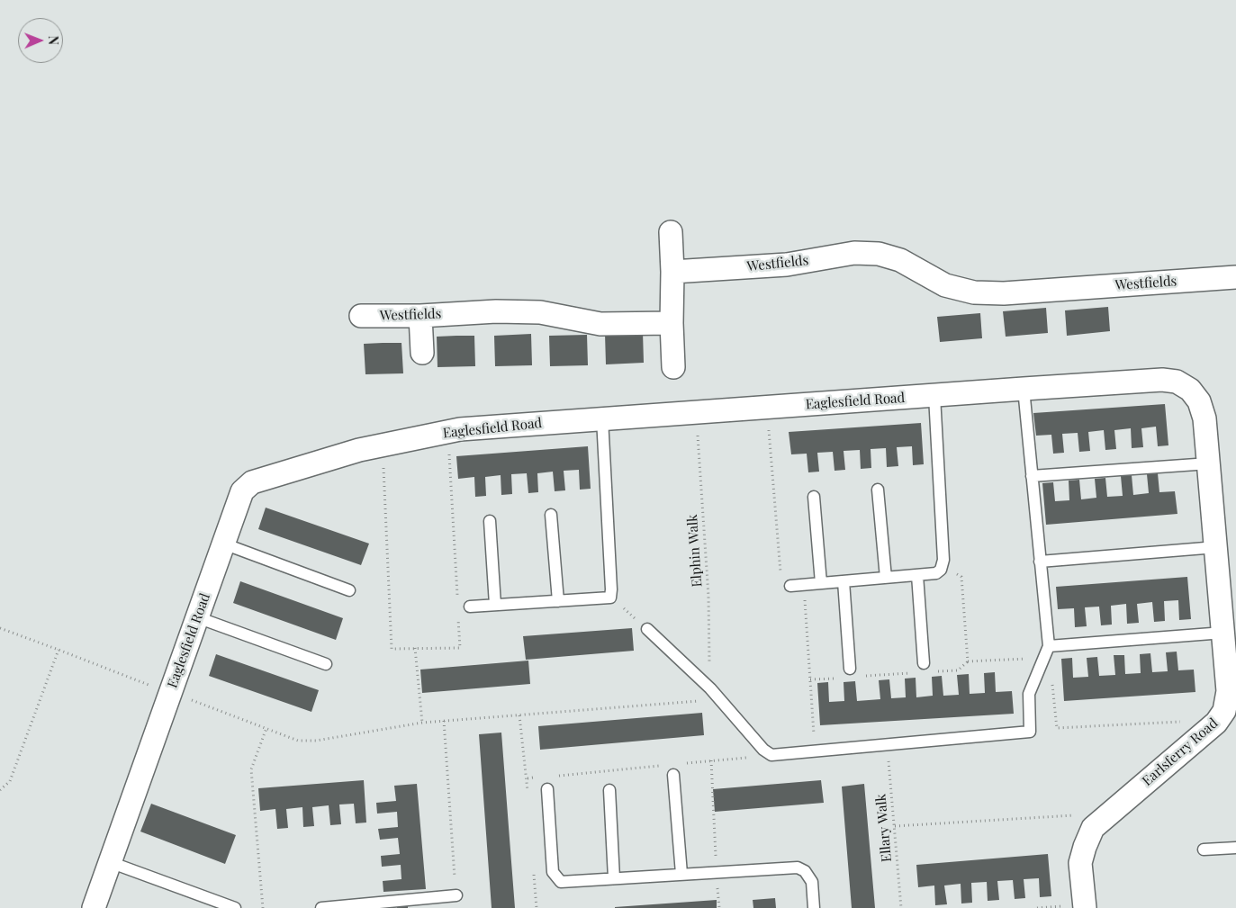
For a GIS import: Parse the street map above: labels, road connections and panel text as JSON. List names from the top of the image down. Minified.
{"streets":{"street":["Westfields","Eaglesfield Road","Earlsferry Road"],"path":["Elphin Walk","Ellary Walk"]},"crossings":[["Eaglesfield Road","Elphin Walk"],["Eaglesfield Road","Earlsferry Road"]],"north":"right"}
